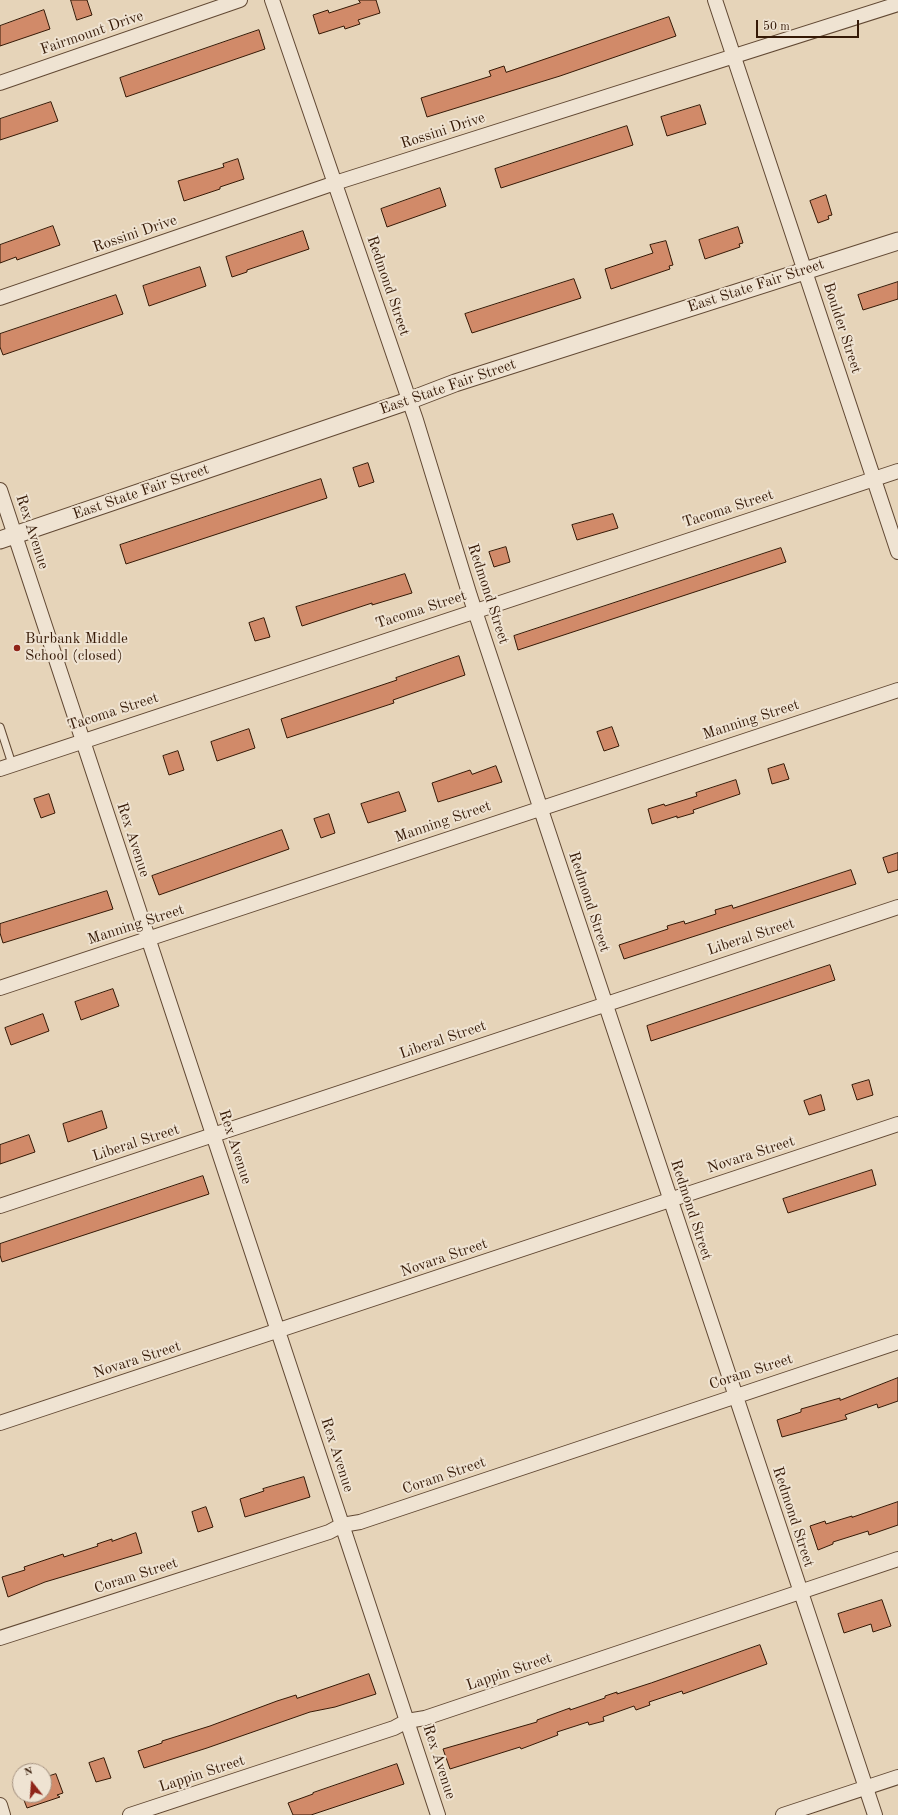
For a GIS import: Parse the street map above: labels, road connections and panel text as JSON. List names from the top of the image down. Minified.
{"streets":{"street":["Fairmount Drive","Rossini Drive","Redmond Street","East State Fair Street","Boulder Street","Tacoma Street","Rex Avenue","Manning Street","Liberal Street","Novara Street","Coram Street","Lappin Street"]},"crossings":[["Rossini Drive","Redmond Street"],["Rossini Drive","Boulder Street"],["Redmond Street","East State Fair Street"],["Redmond Street","Tacoma Street"],["Redmond Street","Manning Street"],["Redmond Street","Liberal Street"],["Redmond Street","Novara Street"],["Redmond Street","Coram Street"],["Redmond Street","Lappin Street"],["East State Fair Street","Boulder Street"],["East State Fair Street","Rex Avenue"],["Boulder Street","Tacoma Street"],["Tacoma Street","Rex Avenue"],["Rex Avenue","Manning Street"],["Rex Avenue","Liberal Street"],["Rex Avenue","Novara Street"],["Rex Avenue","Coram Street"],["Rex Avenue","Lappin Street"]],"places":["Burbank Middle School (closed)"],"scale_bar":"50 m","north":"top"}
